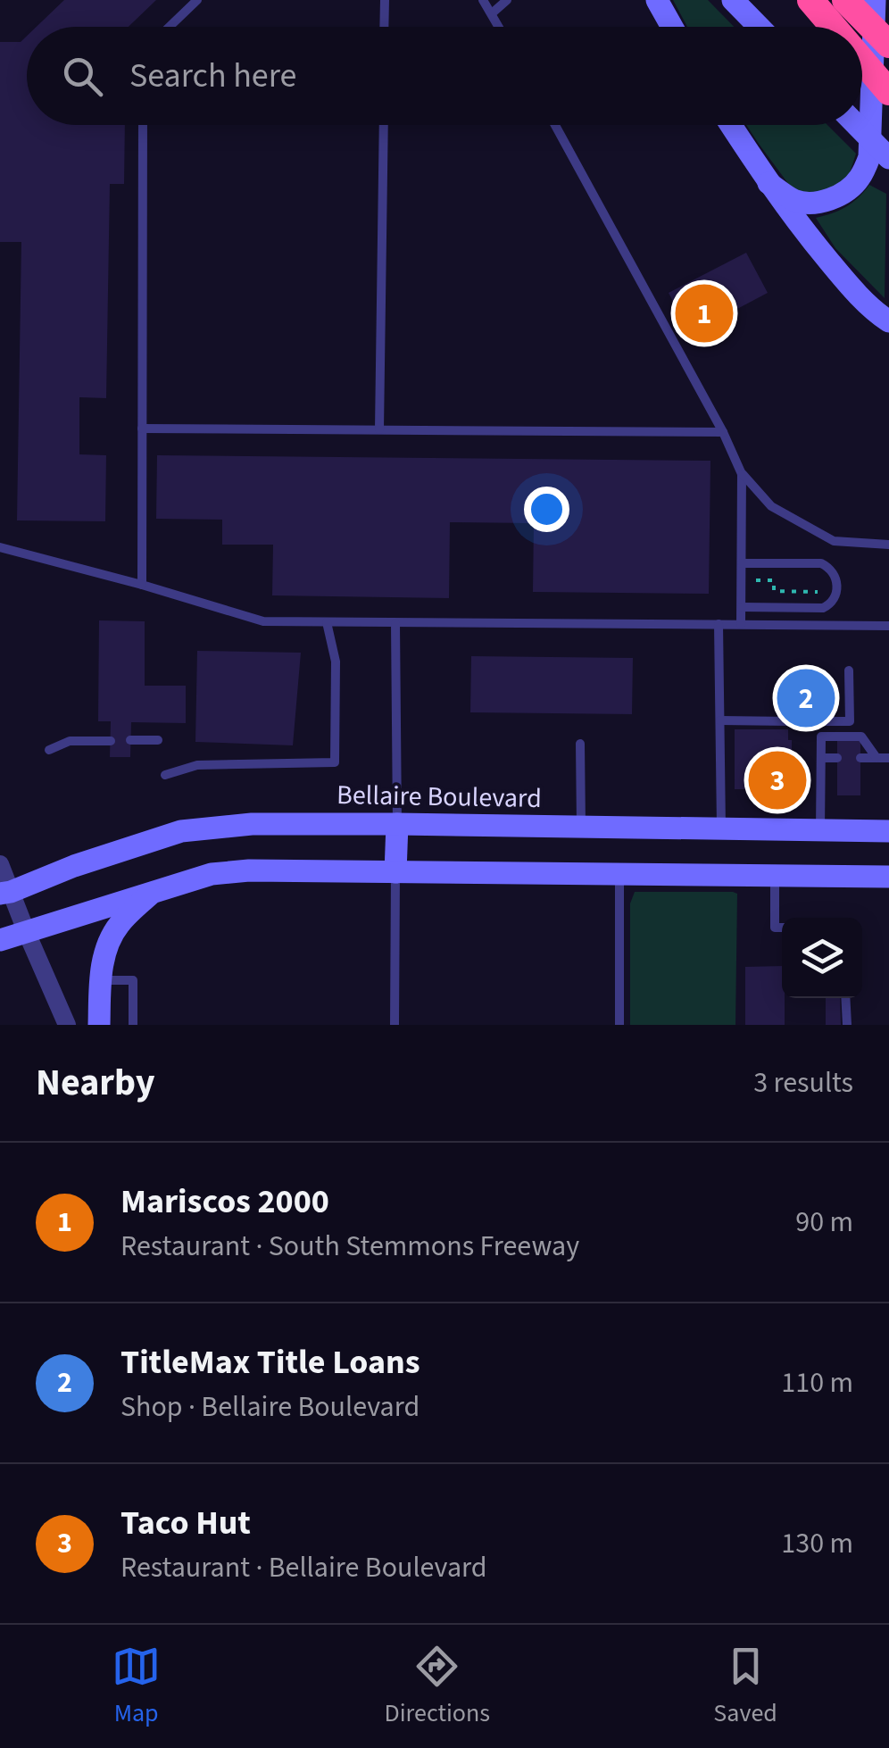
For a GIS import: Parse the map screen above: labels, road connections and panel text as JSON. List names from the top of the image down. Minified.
{"streets":{"main road":["Bellaire Boulevard"]},"page":{"search":"Search here","pins":["1","2","3"],"heading":["Nearby","3 results"],"list":[{"mark":"1","name":"Mariscos 2000","note":"Restaurant · South Stemmons Freeway","value":"90 m"},{"mark":"2","name":"TitleMax Title Loans","note":"Shop · Bellaire Boulevard","value":"110 m"},{"mark":"3","name":"Taco Hut","note":"Restaurant · Bellaire Boulevard","value":"130 m"}],"nav":["Map","Directions","Saved"]}}
